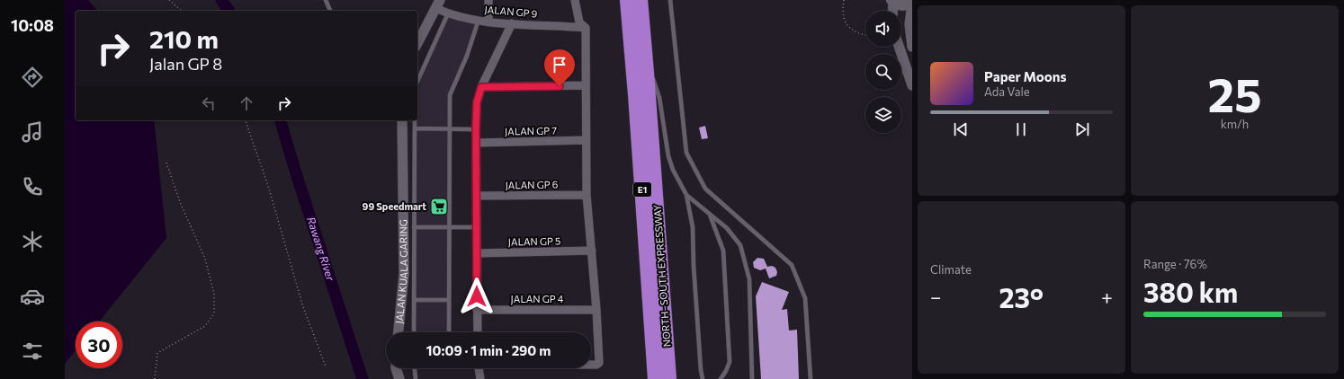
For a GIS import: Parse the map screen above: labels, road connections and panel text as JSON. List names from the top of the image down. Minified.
{"streets":{"highway":["E1","NORTH–SOUTH EXPRESSWAY"],"street":["JALAN GP 9","JALAN GP 7","JALAN GP 6","JALAN GP 5","JALAN KUALA GARING","JALAN GP 4"]},"water":["Rawang River"],"places":{"supermarket":["99 Speedmart"]},"page":{"tabs":"10:08","tile":[["25","km/h"],"Climate",["Range · 76%","380 km"]],"turn":["210 m","Jalan GP 8"],"song":["Paper Moons","Ada Vale"],"heat":["−","23°","+"],"limit":"30","trip":"10:09 · 1 min · 290 m"}}
